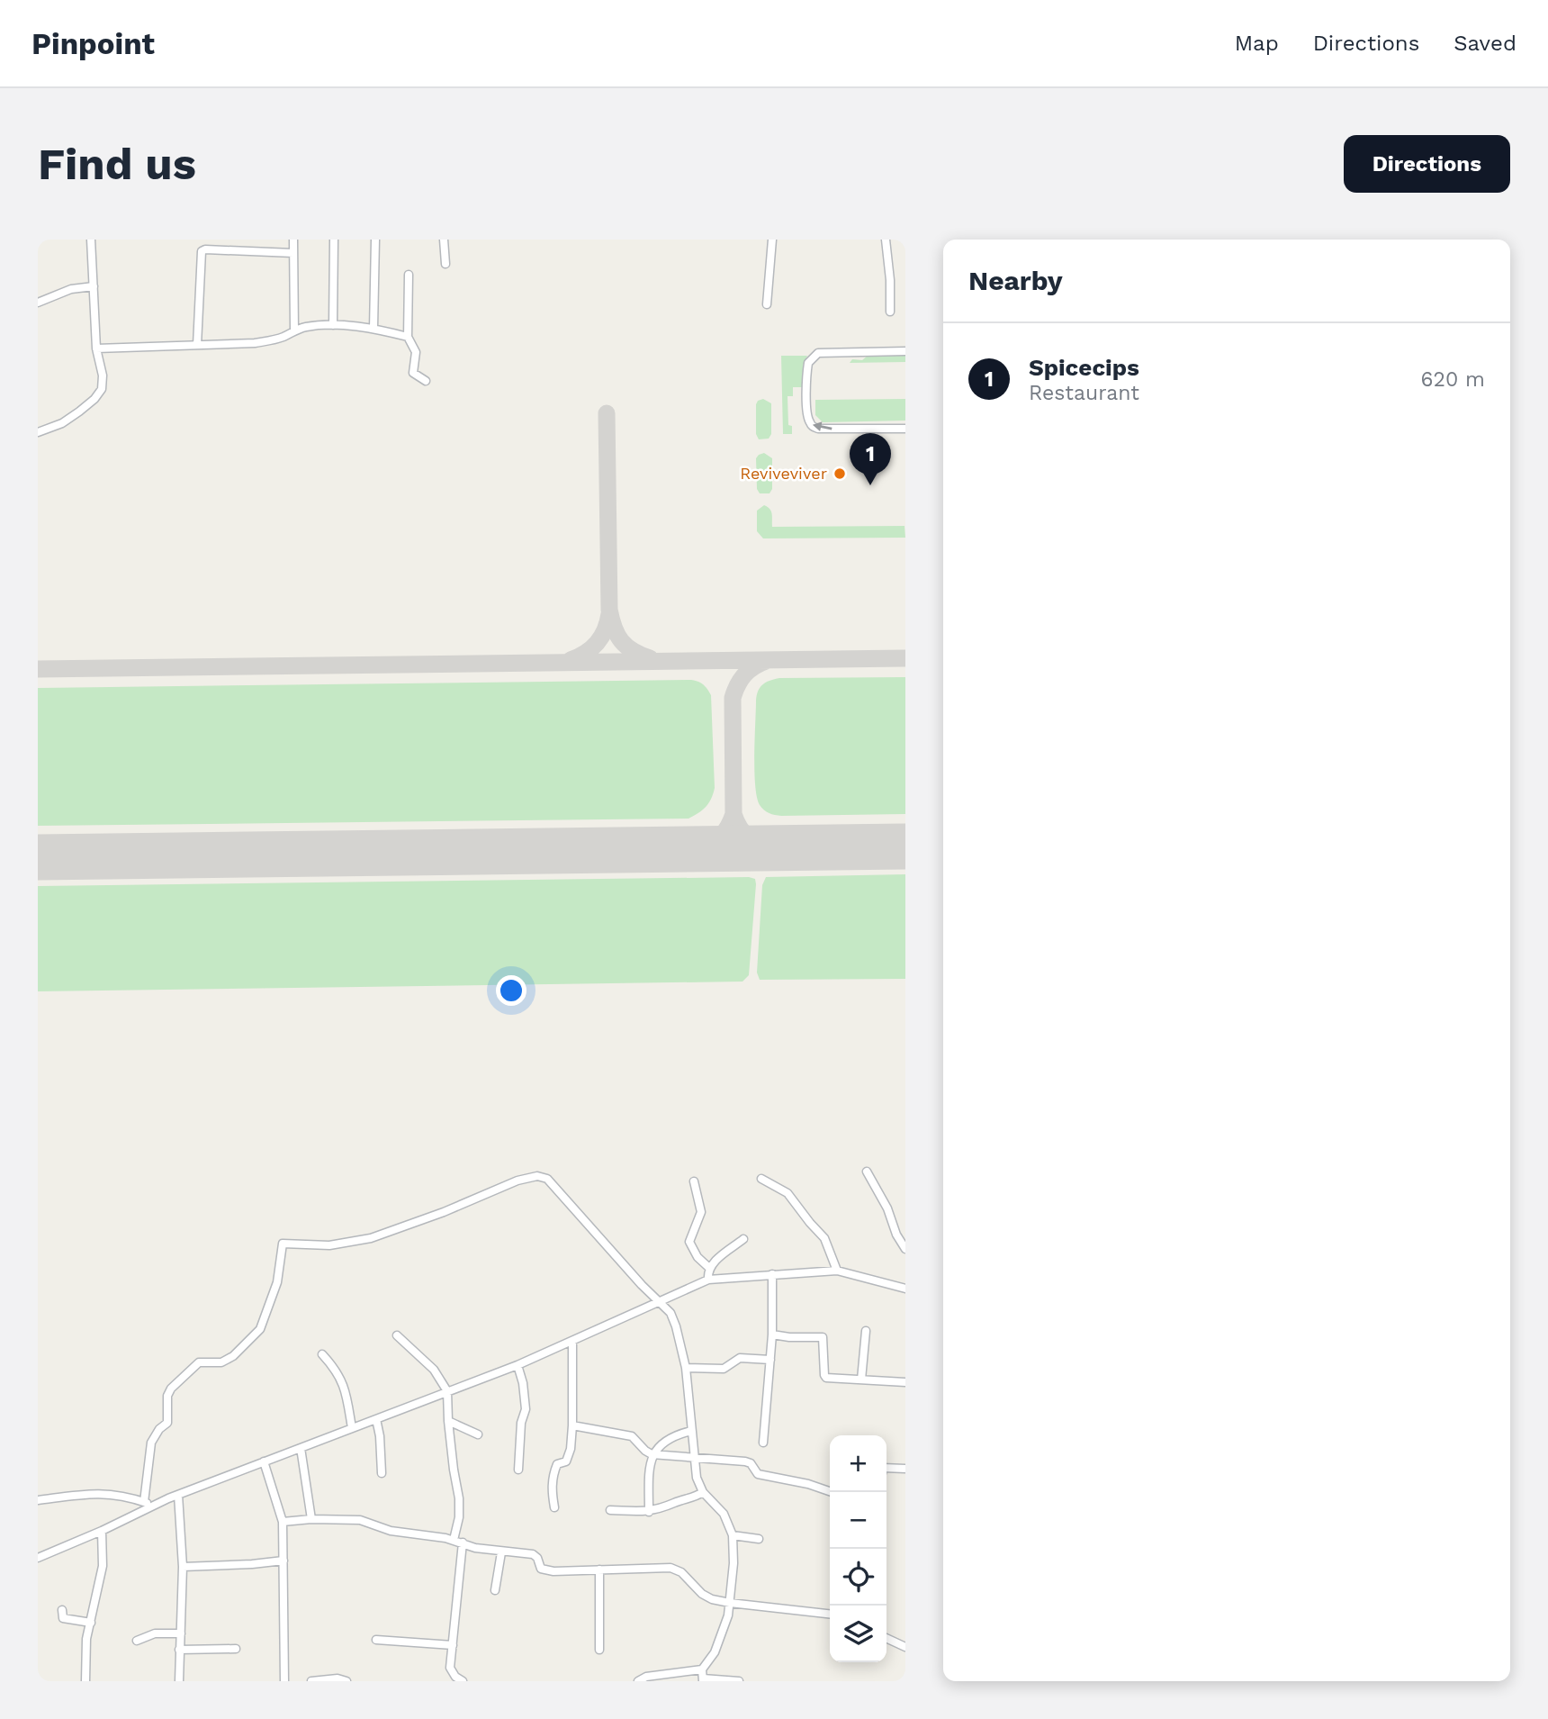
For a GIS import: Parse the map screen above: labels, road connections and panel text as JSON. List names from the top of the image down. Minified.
{"places":["Reviveviver"],"page":{"header":"Pinpoint","nav":["Map","Directions","Saved"],"buttons":"Directions","title":"Find us","heading":"Nearby","list":[{"mark":"1","name":"Spicecips","note":"Restaurant","value":"620 m"}],"pins":"1","map_buttons":["+","−"]}}
